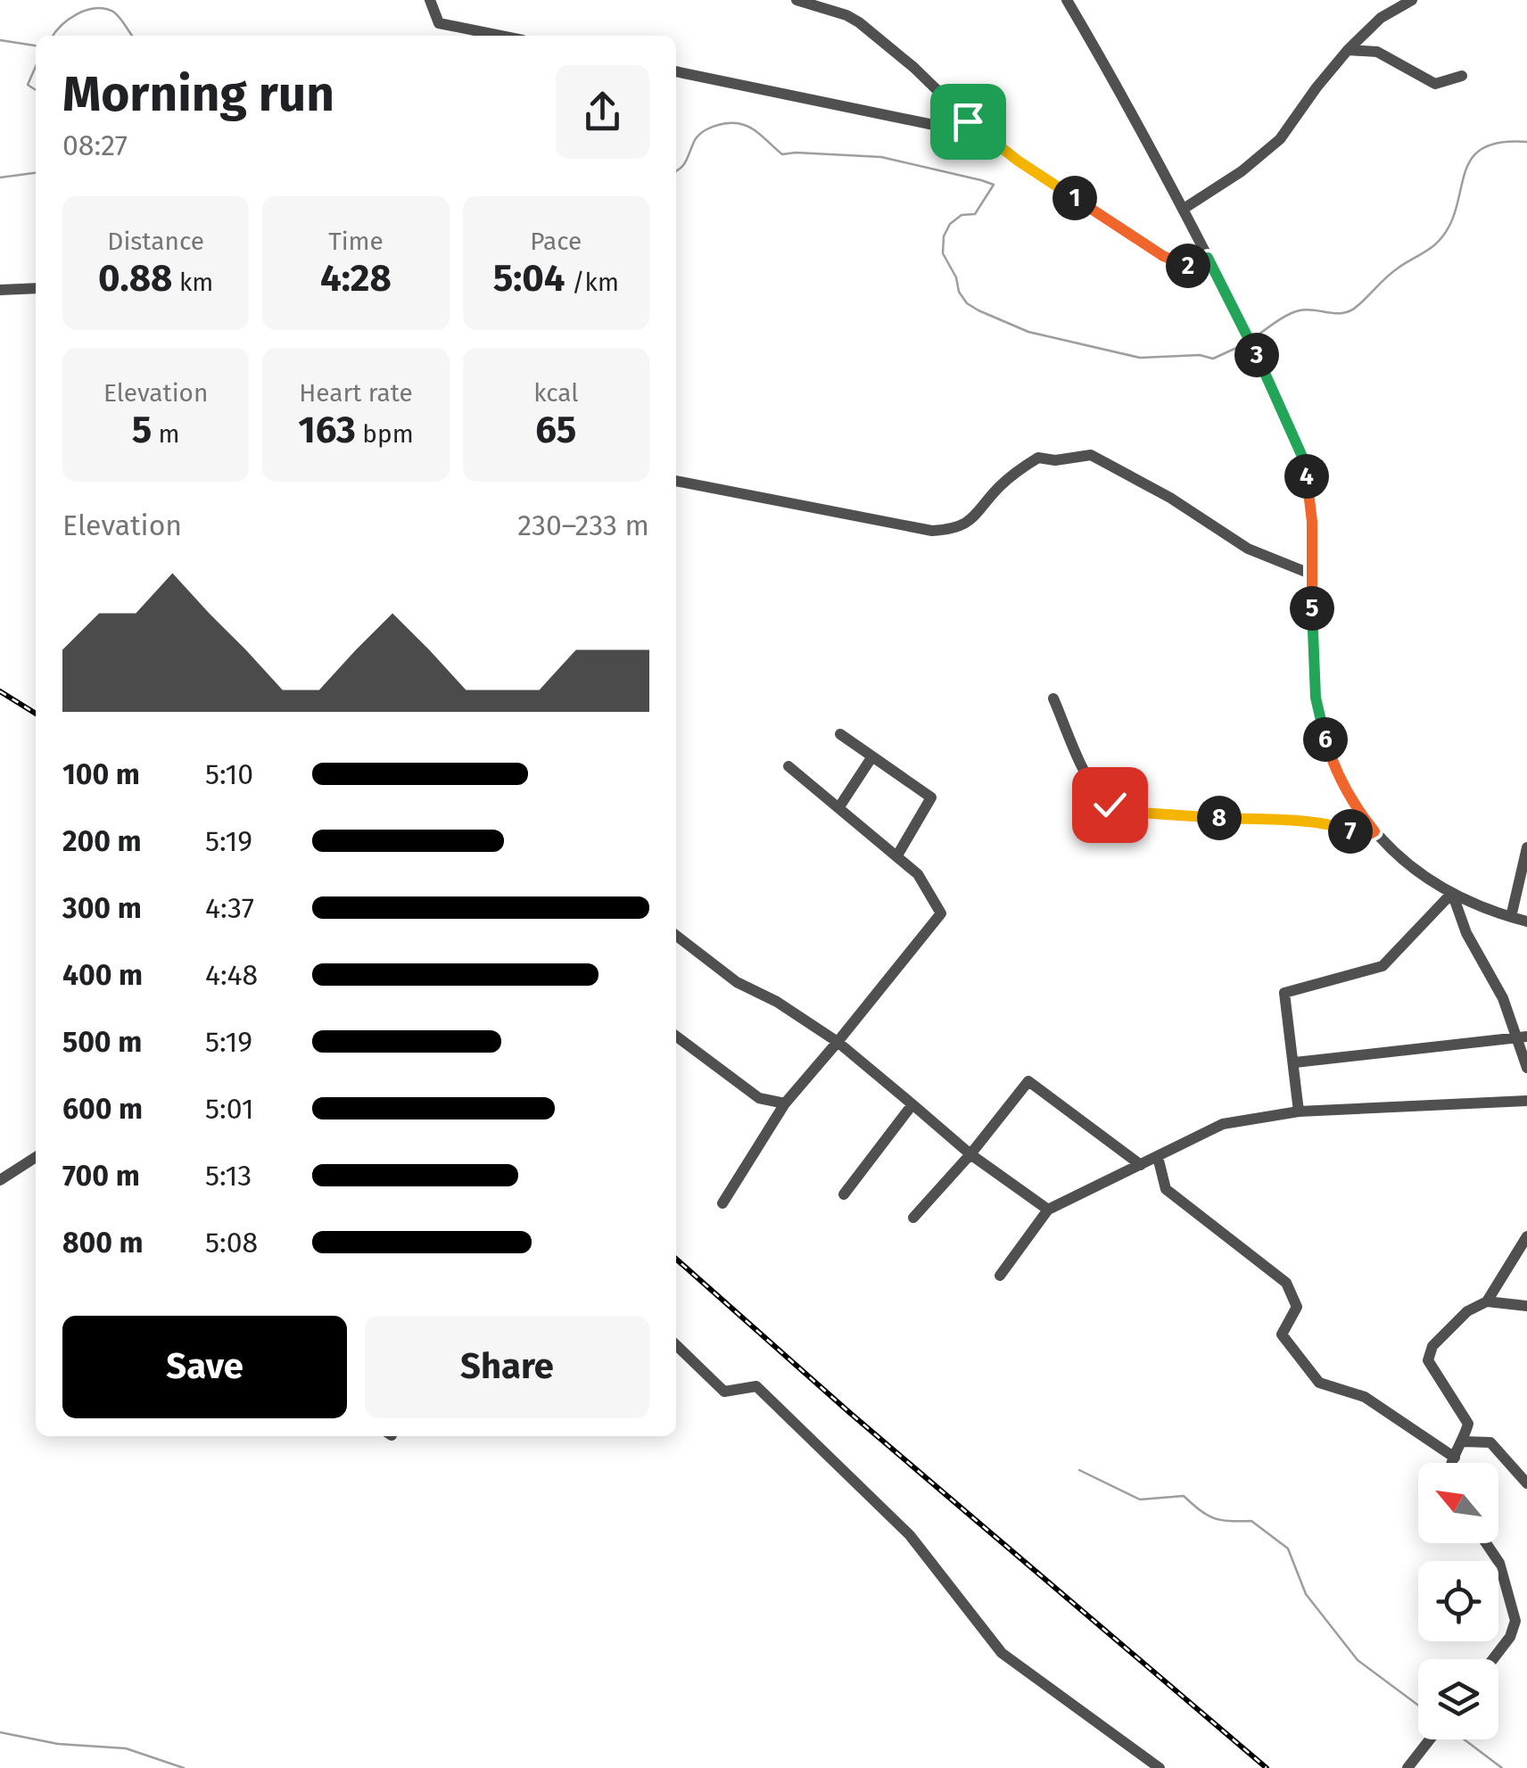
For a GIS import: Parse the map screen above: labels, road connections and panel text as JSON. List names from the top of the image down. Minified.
{"north":"top left","page":{"heading":["Morning run","08:27"],"pins":["1","2","3","4","5","6","8","7"],"stats":[["Distance","0.88 km"],["Time","4:28"],["Pace","5:04 /km"],["Elevation","5 m"],["Heart rate","163 bpm"],["kcal","65"]],"chart":["Elevation","230–233 m"],"list":[{"name":"100 m","note":"5:10"},{"name":"200 m","note":"5:19"},{"name":"300 m","note":"4:37"},{"name":"400 m","note":"4:48"},{"name":"500 m","note":"5:19"},{"name":"600 m","note":"5:01"},{"name":"700 m","note":"5:13"},{"name":"800 m","note":"5:08"}],"buttons":["Save","Share"]}}
